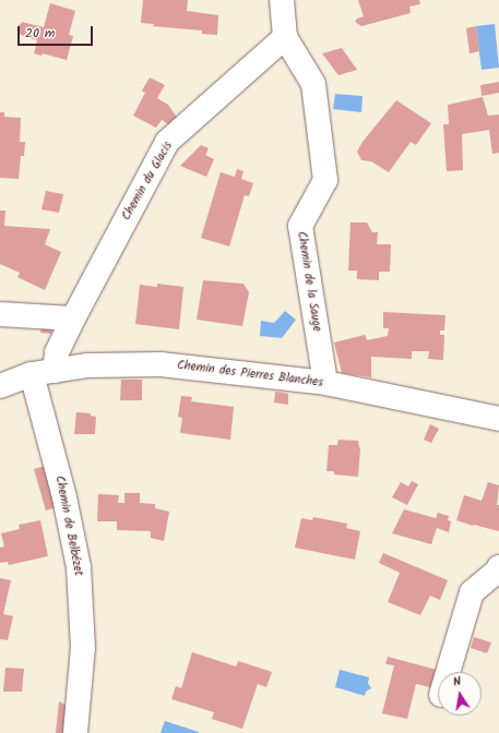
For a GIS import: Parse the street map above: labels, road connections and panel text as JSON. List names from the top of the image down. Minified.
{"streets":{"street":["Chemin du Glacis","Chemin de la Sauge","Chemin des Pierres Blanches","Chemin de Belbézet"]},"crossings":[["Chemin du Glacis","Chemin de la Sauge"],["Chemin du Glacis","Chemin des Pierres Blanches"],["Chemin du Glacis","Chemin de Belbézet"],["Chemin de la Sauge","Chemin des Pierres Blanches"],["Chemin des Pierres Blanches","Chemin de Belbézet"]],"scale_bar":"20 m","north":"top"}
